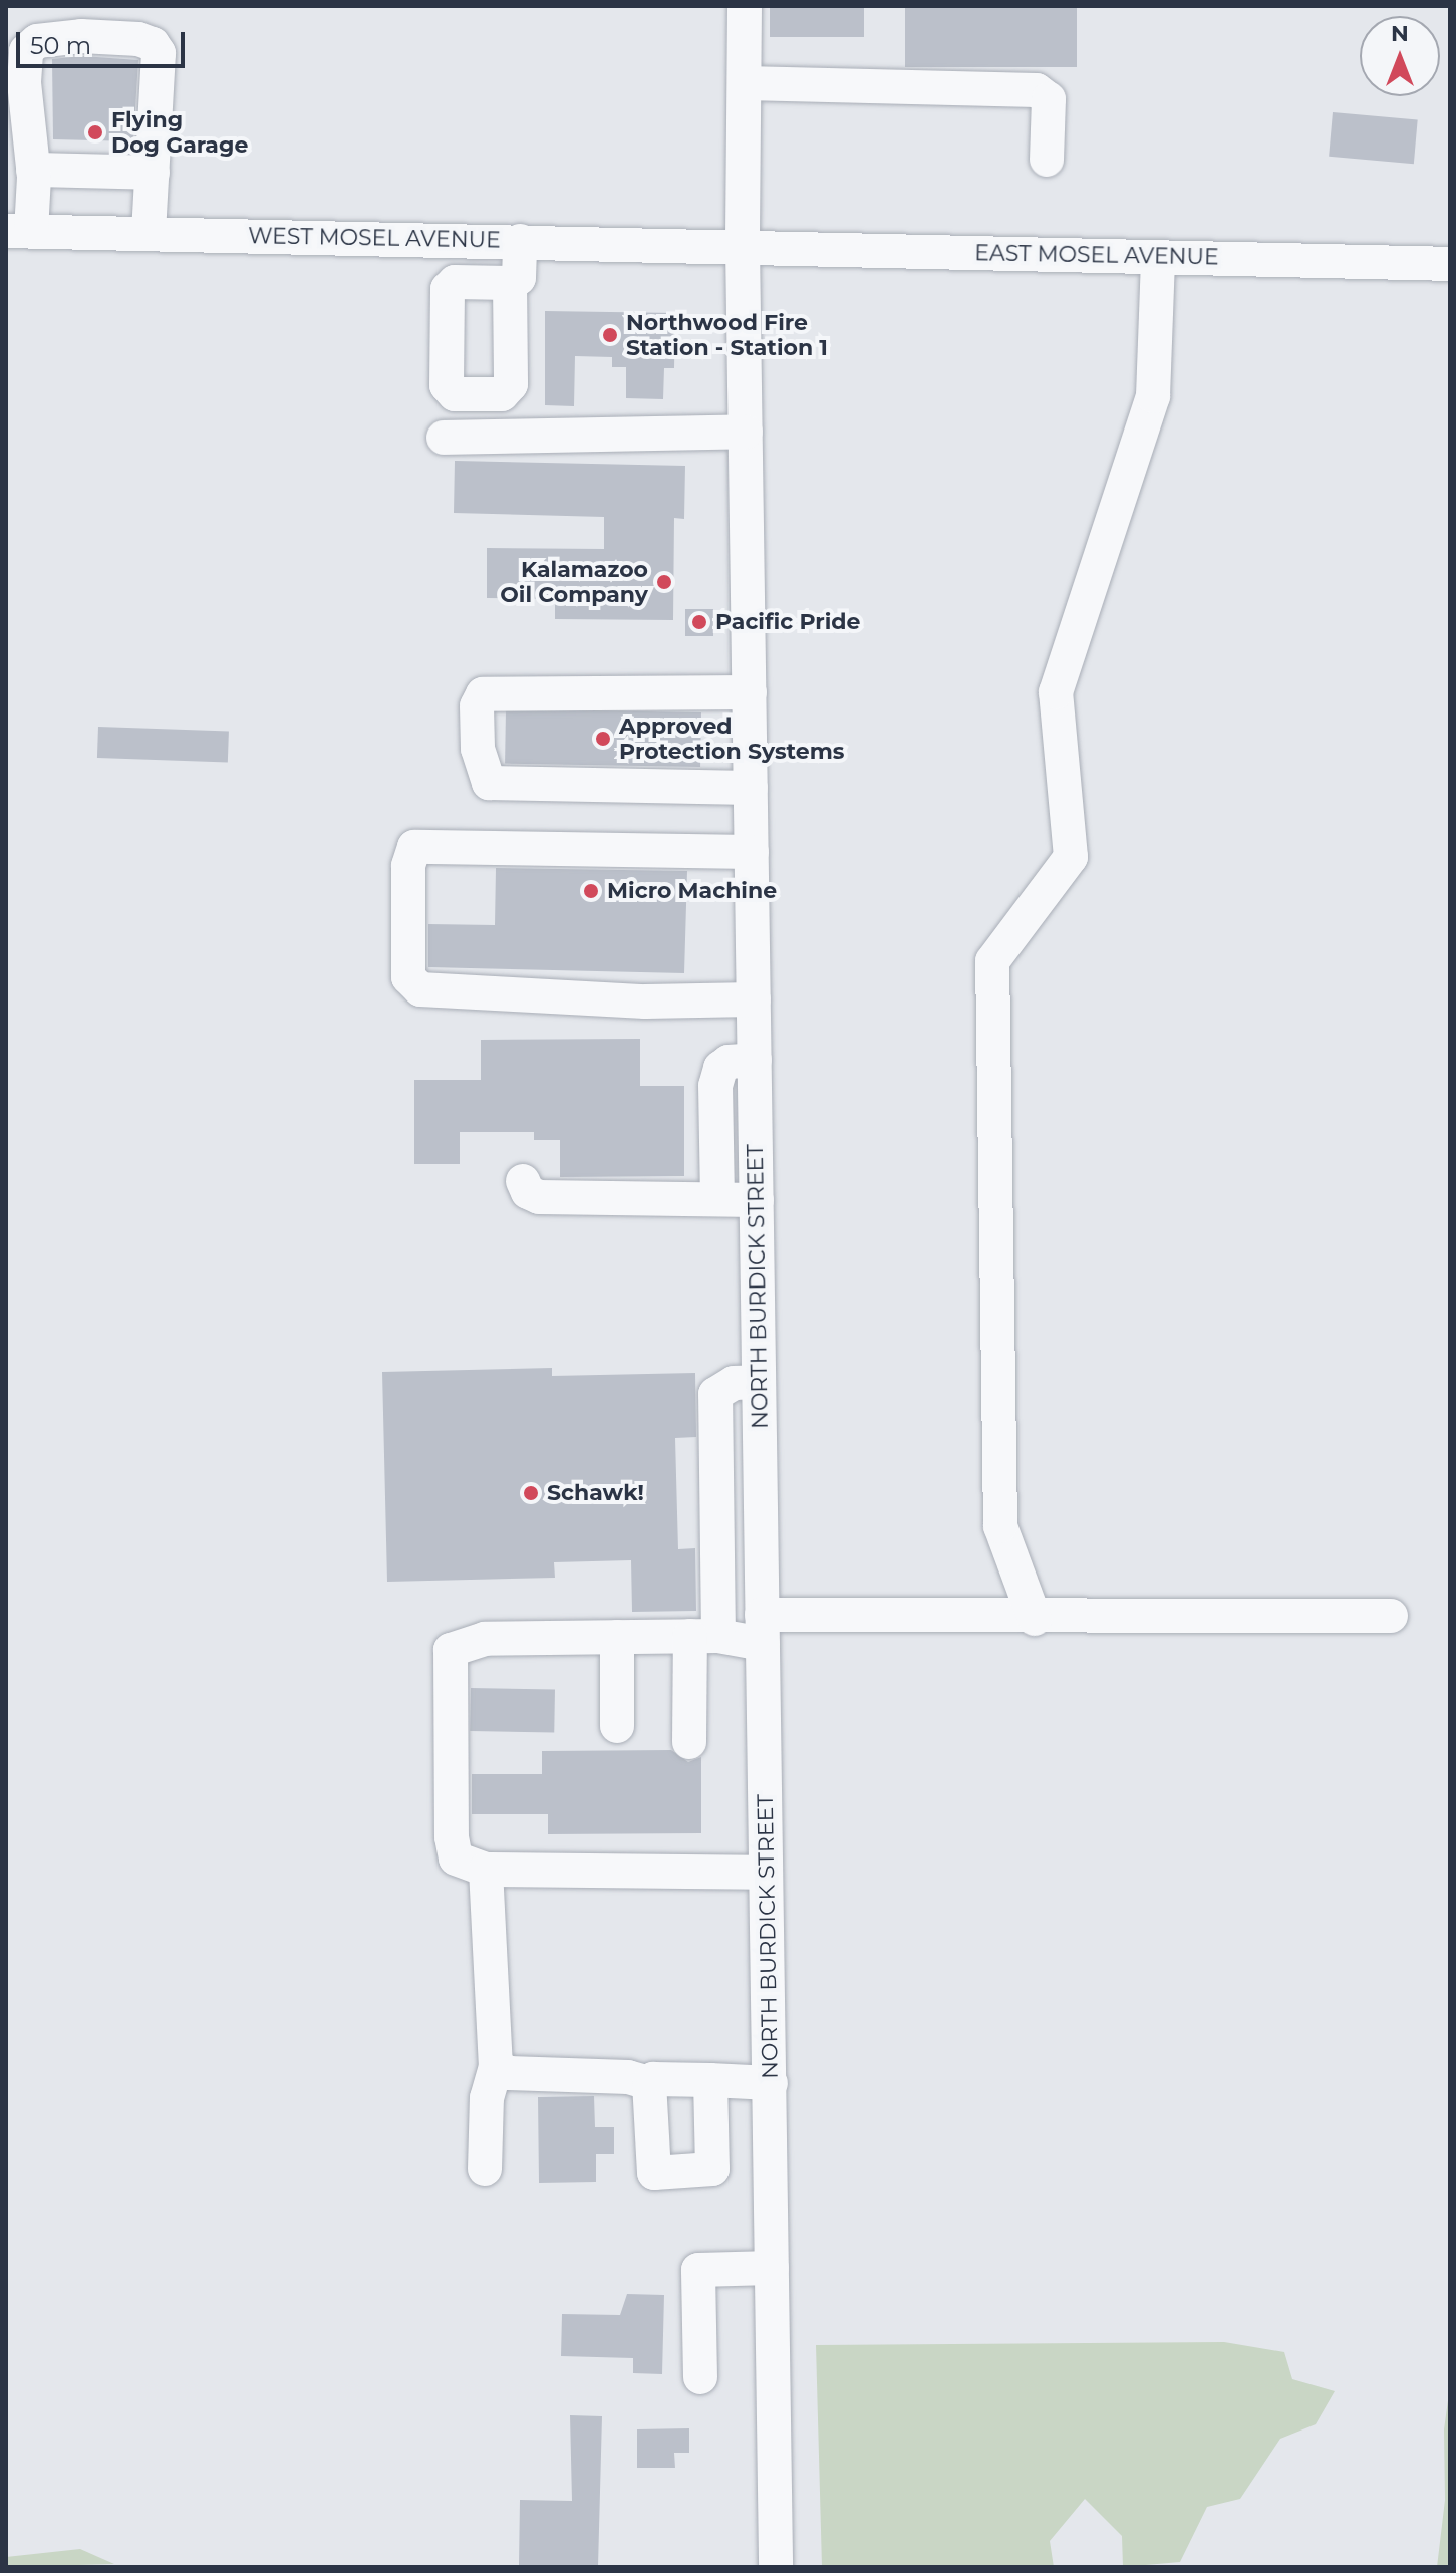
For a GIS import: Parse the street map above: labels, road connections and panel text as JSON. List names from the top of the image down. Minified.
{"streets":{"street":["WEST MOSEL AVENUE","EAST MOSEL AVENUE","NORTH BURDICK STREET"]},"crossings":[["WEST MOSEL AVENUE","EAST MOSEL AVENUE"],["WEST MOSEL AVENUE","NORTH BURDICK STREET"],["EAST MOSEL AVENUE","NORTH BURDICK STREET"]],"places":["Flying Dog Garage","Northwood Fire Station - Station 1","Kalamazoo Oil Company","Pacific Pride","Approved Protection Systems","Micro Machine","Schawk!"],"scale_bar":"50 m","north":"top"}
